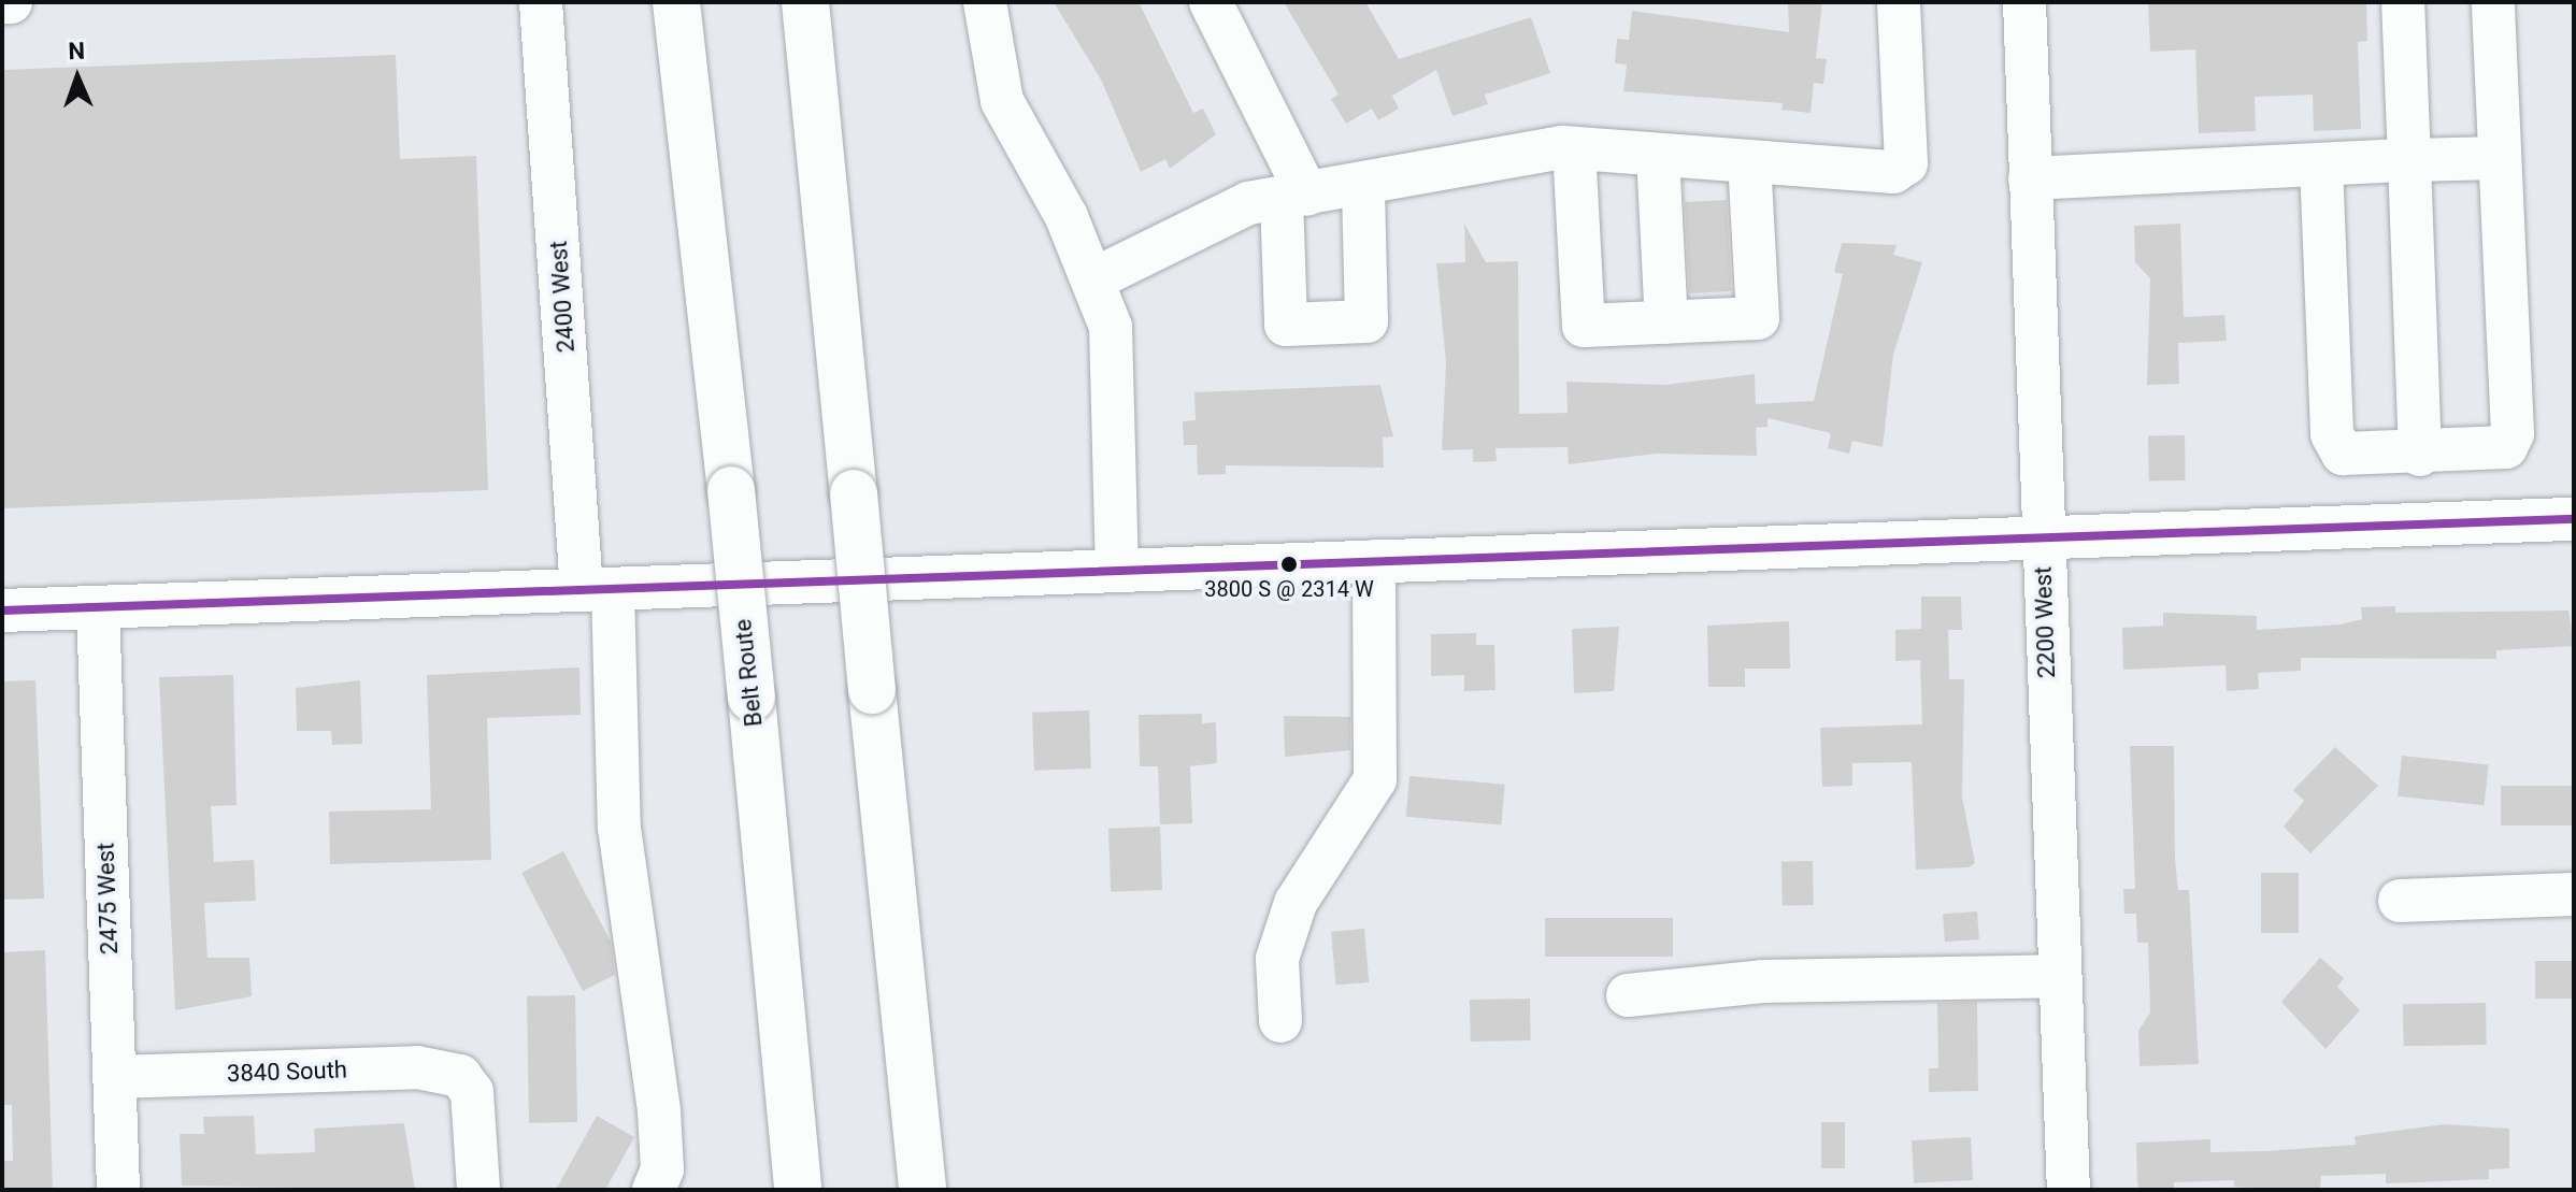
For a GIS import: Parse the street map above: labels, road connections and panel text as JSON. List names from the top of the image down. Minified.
{"streets":{"highway":["Belt Route"],"street":["2400 West","2200 West","2475 West","3840 South"]},"crossings":[["2475 West","3840 South"]],"places":["3800 S @ 2314 W"],"north":"top"}
